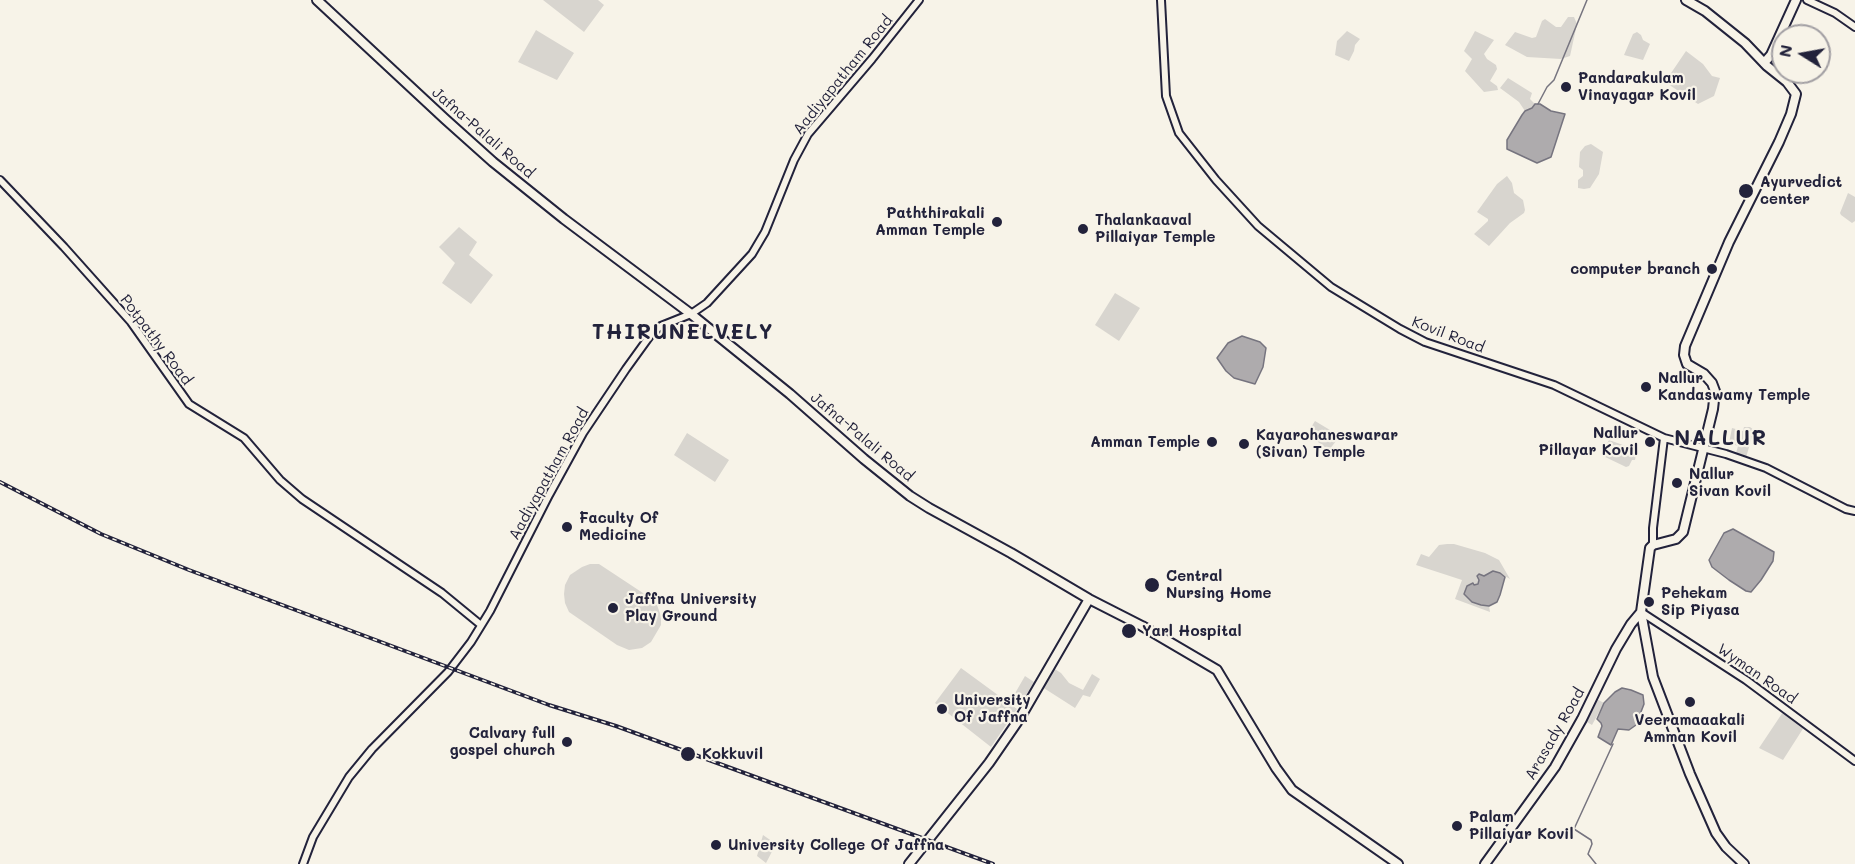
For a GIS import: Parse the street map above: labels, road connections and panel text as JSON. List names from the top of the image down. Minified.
{"streets":{"main road":["Jafna-Palali Road","Arasady Road"],"street":["Aadiyapatham Road","Kovil Road","Potpathy Road","Wyman Road"]},"crossings":[["Aadiyapatham Road","Jafna-Palali Road"],["Aadiyapatham Road","Potpathy Road"],["Wyman Road","Arasady Road"]],"districts":["THIRUNELVELY","NALLUR"],"places":["Pandarakulam Vinayagar Kovil","Ayurvedict center","Paththirakali Amman Temple","Thalankaaval Pillaiyar Temple","computer branch","Nallur Kandaswamy Temple","Amman Temple","Nallur Pillayar Kovil","Kayarohaneswarar (Sivan) Temple","Nallur Sivan Kovil","Faculty Of Medicine","Central Nursing Home","Pehekam Sip Piyasa","Jaffna University Play Ground","Yarl Hospital","Veeramaaakali Amman Kovil","University Of Jaffna","Calvary full gospel church","Kokkuvil","Palam Pillaiyar Kovil","University College Of Jaffna"],"north":"left"}
